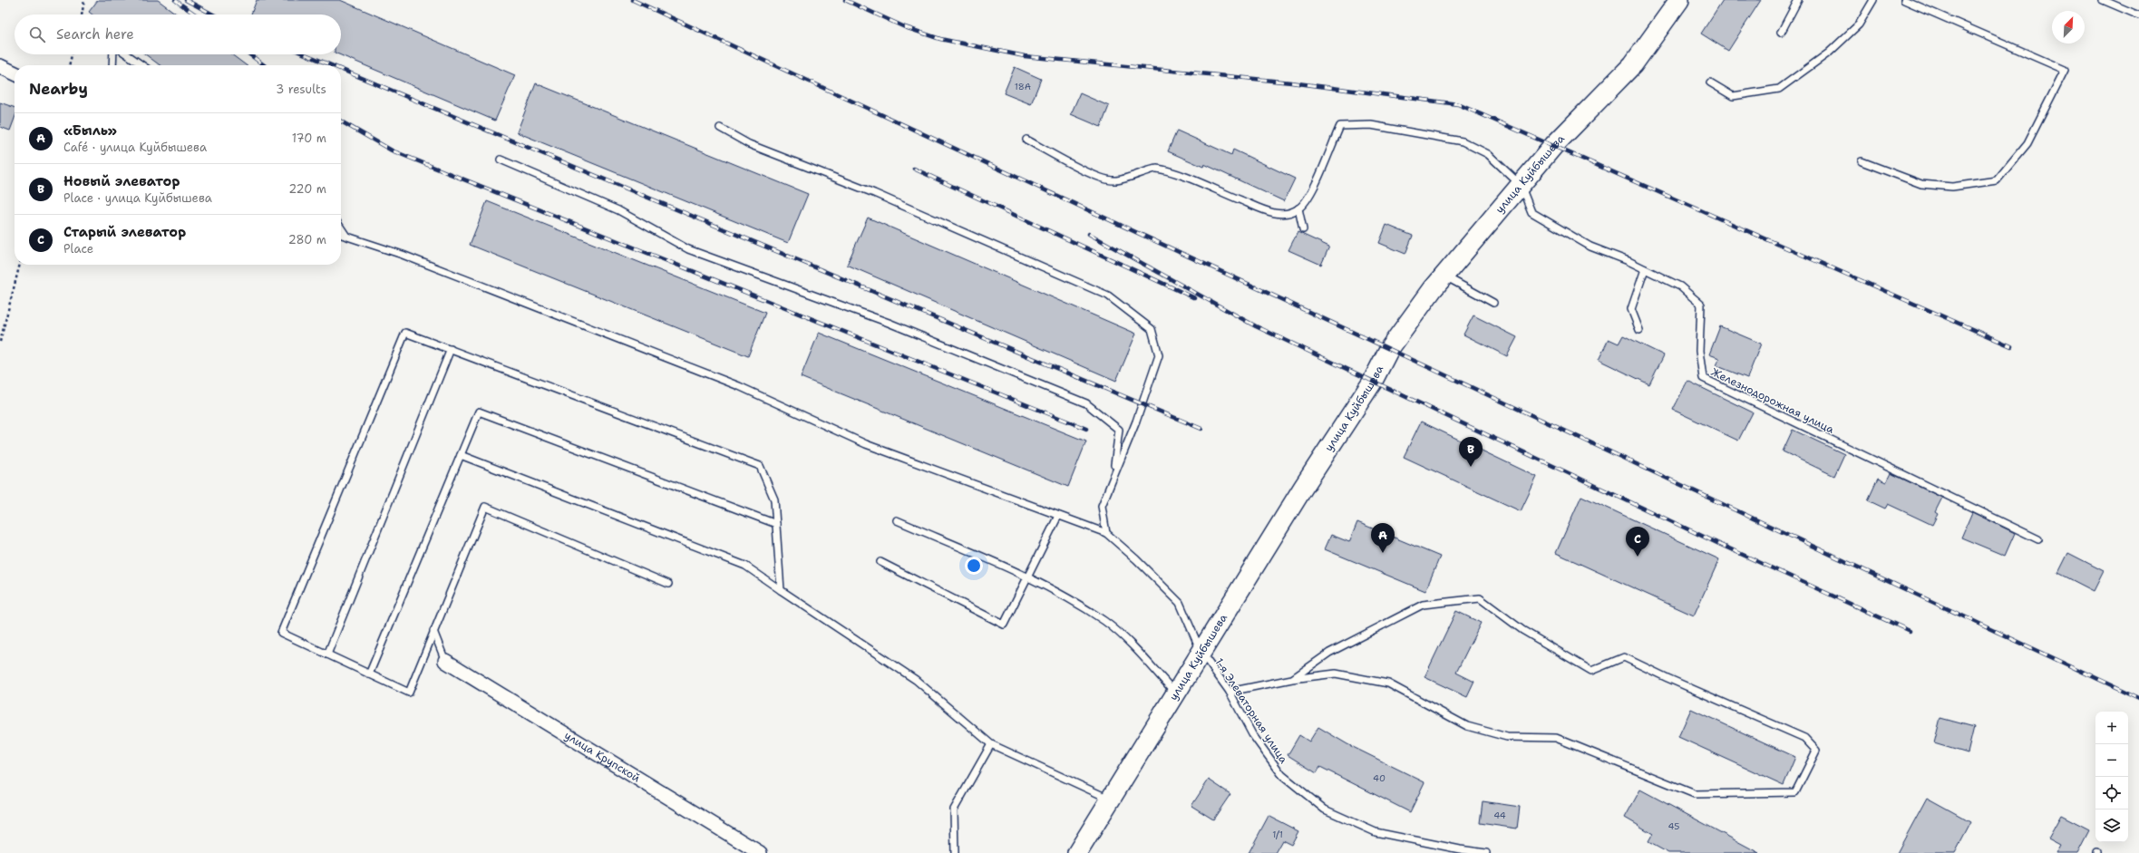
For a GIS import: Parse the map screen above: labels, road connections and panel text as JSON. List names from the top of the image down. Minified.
{"streets":{"street":["улица Куйбышева","улица Крупской"],"lane":["Железнодорожная улица","1-я Элеваторная улица"]},"crossings":[["улица Куйбышева","Железнодорожная улица"],["улица Куйбышева","1-я Элеваторная улица"]],"house_numbers":["18А","40","44","45","1/1"],"north":"top right","page":{"search":"Search here","heading":["Nearby","3 results"],"list":[{"mark":"A","name":"«Быль»","note":"Café · улица Куйбышева","value":"170 m"},{"mark":"B","name":"Новый элеватор","note":"Place · улица Куйбышева","value":"220 m"},{"mark":"C","name":"Старый элеватор","note":"Place","value":"280 m"}],"pins":["B","A","C"],"map_buttons":["+","−"]}}
